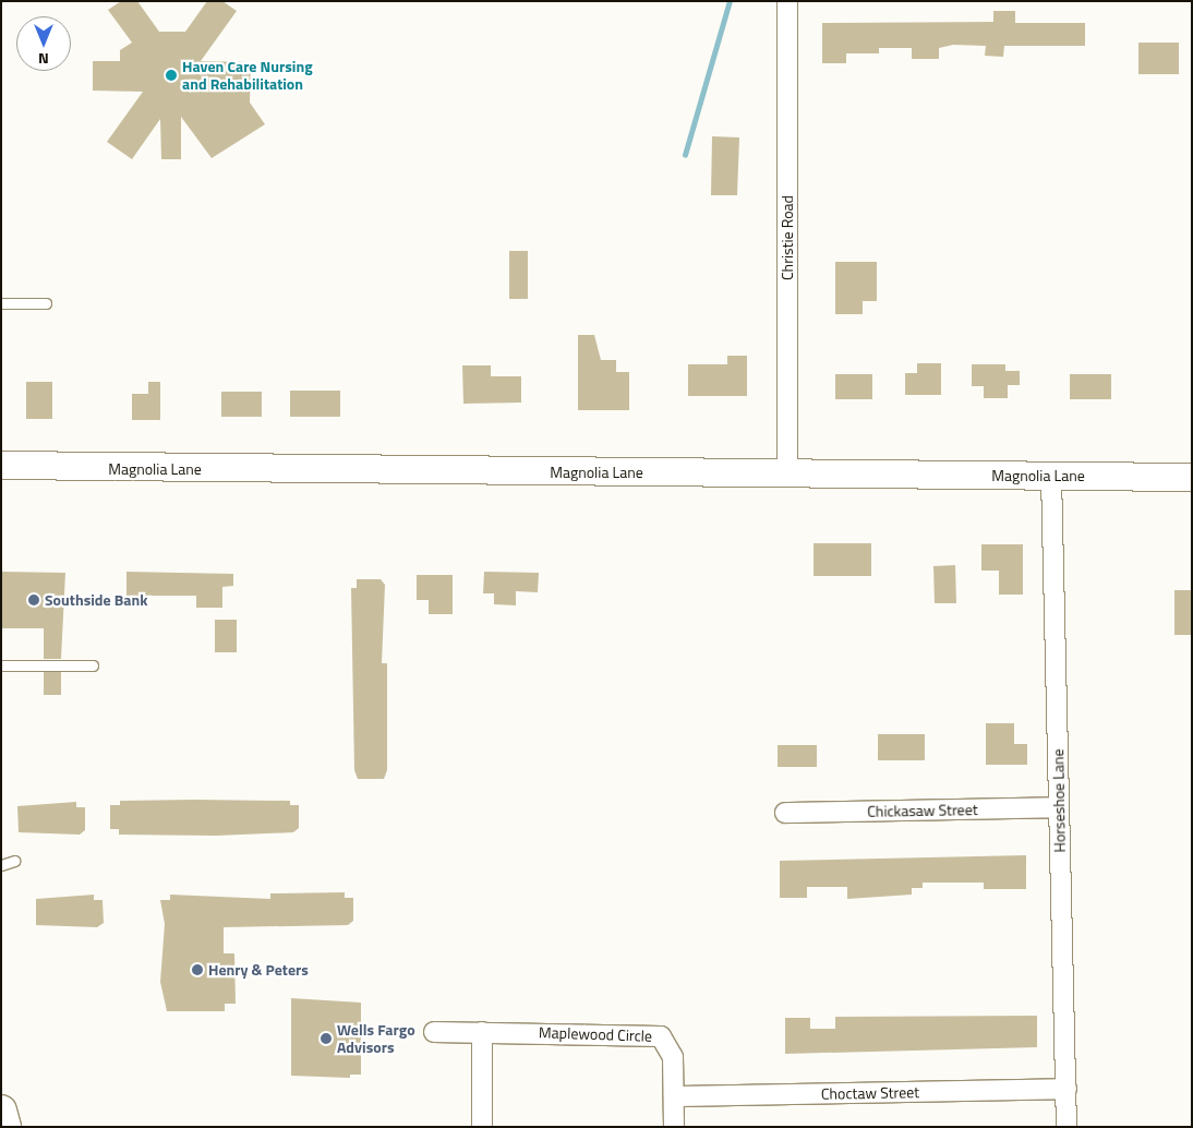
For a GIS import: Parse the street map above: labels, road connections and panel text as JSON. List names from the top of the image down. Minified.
{"streets":{"main road":["Magnolia Lane"],"street":["Christie Road","Horseshoe Lane","Chickasaw Street","Maplewood Circle","Choctaw Street"]},"crossings":[["Christie Road","Magnolia Lane"],["Magnolia Lane","Horseshoe Lane"],["Horseshoe Lane","Chickasaw Street"],["Horseshoe Lane","Choctaw Street"],["Maplewood Circle","Choctaw Street"]],"places":["Haven Care Nursing and Rehabilitation","Southside Bank","Henry & Peters","Wells Fargo Advisors"],"north":"bottom"}
